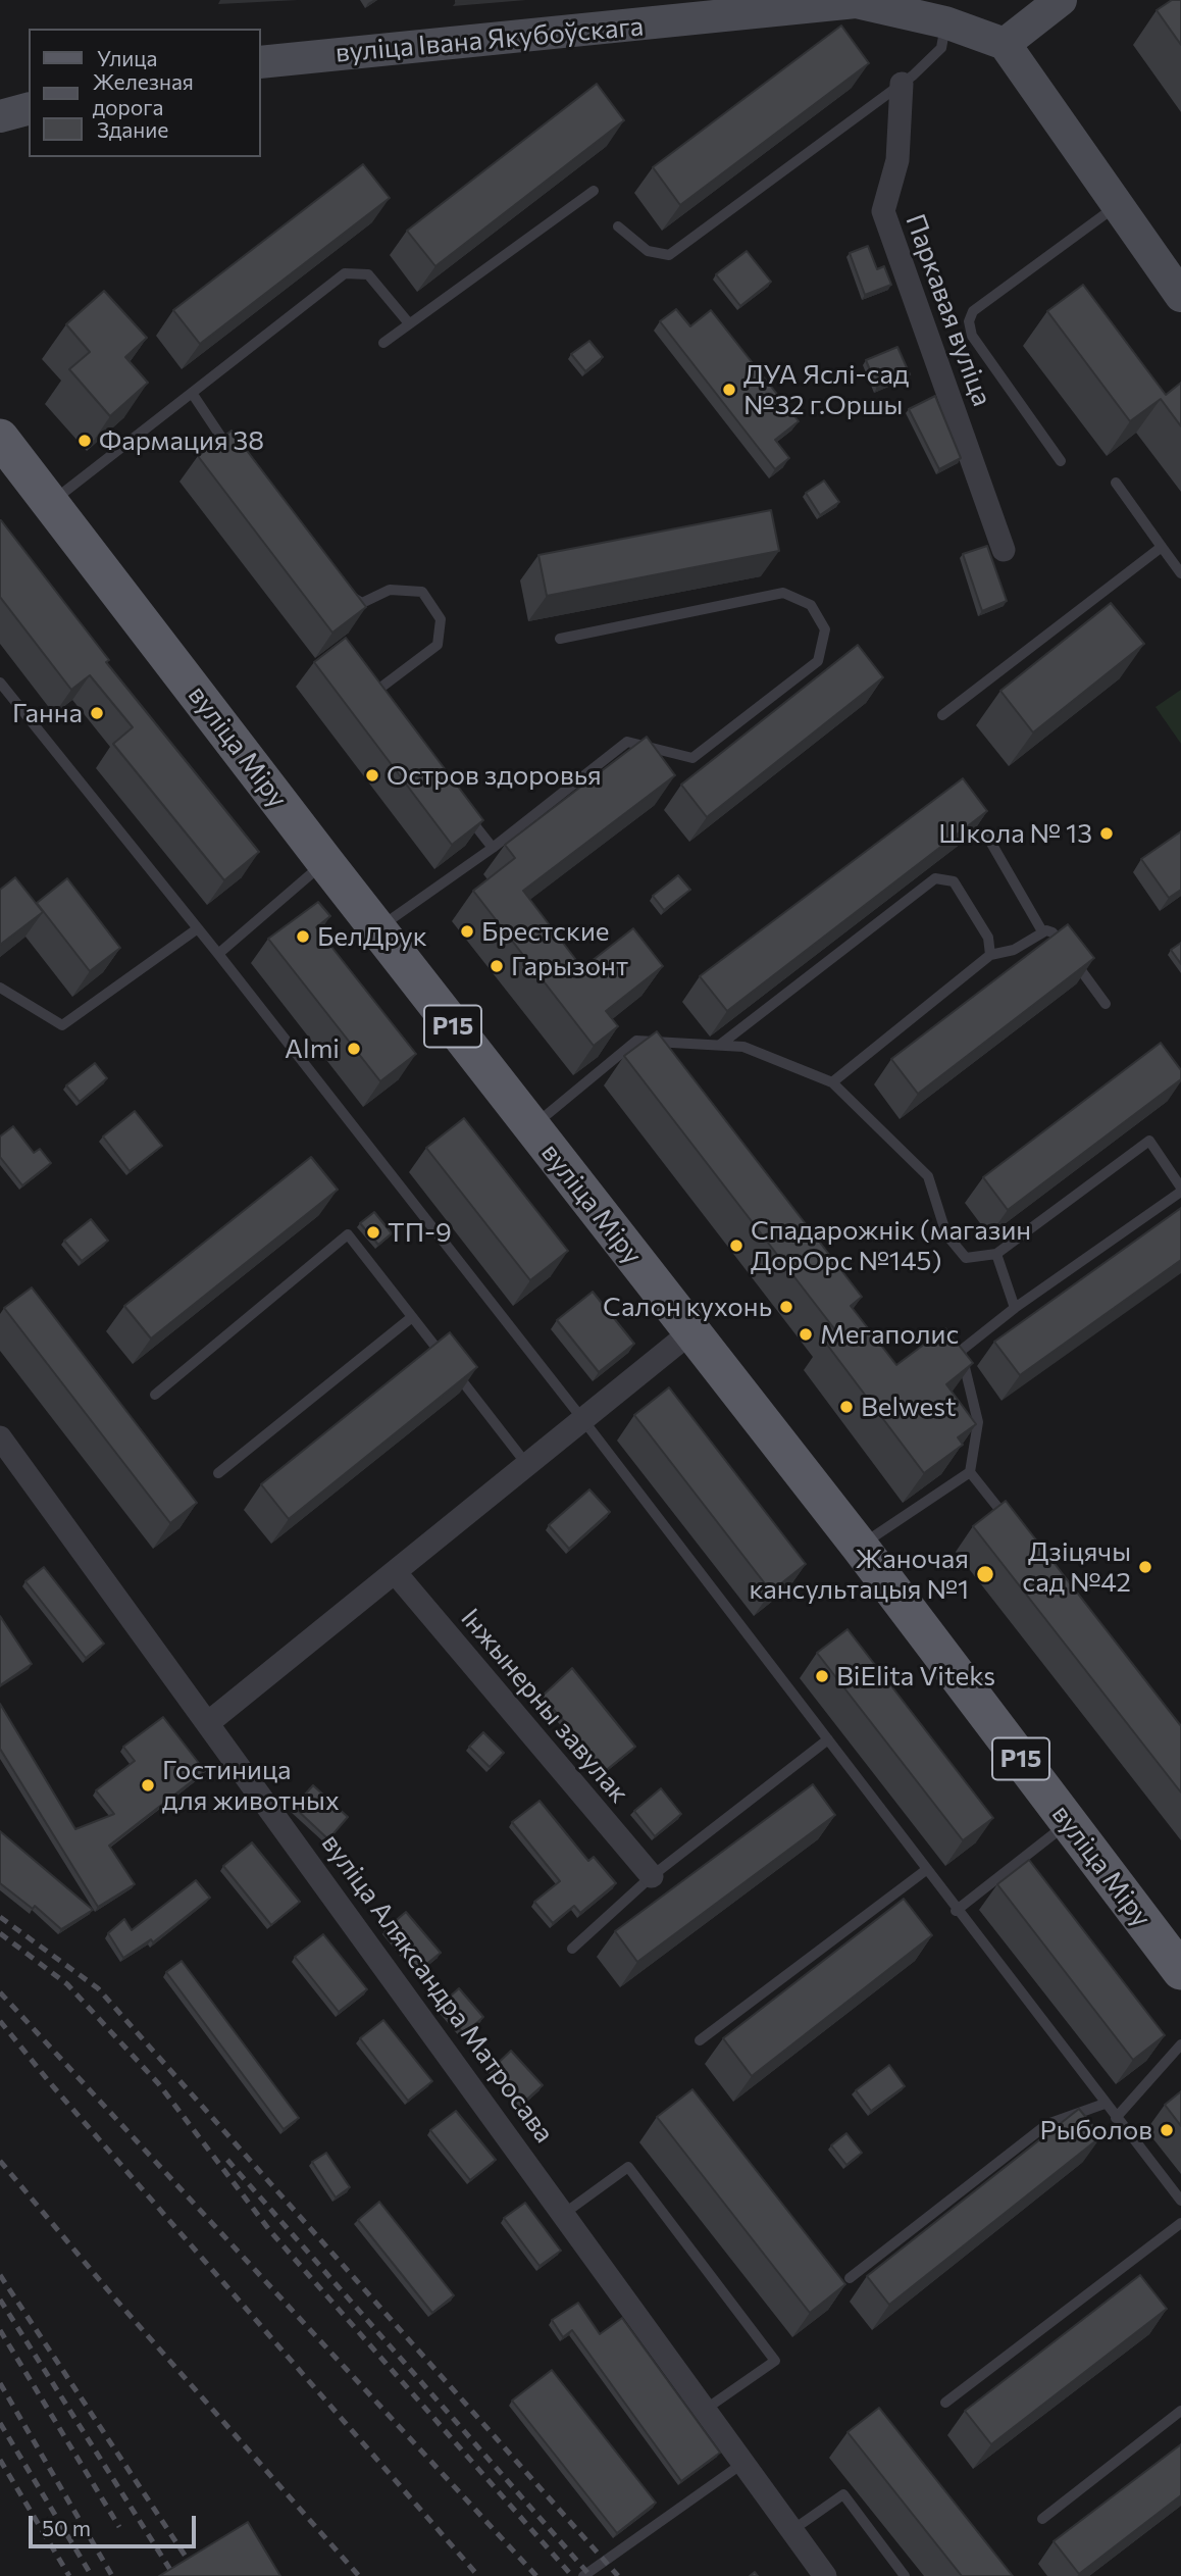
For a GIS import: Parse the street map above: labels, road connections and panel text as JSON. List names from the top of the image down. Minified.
{"streets":{"main road":["вуліца Міру","Р15"],"street":["вуліца Івана Якубоўскага","Паркавая вуліца","Інжынерны завулак","вуліца Аляксандра Матросава"]},"places":["ДУА Яслі-сад №32 г.Оршы","Фармация 38","Ганна","Остров здоровья","Школа № 13","Брестские","БелДрук","Гарызонт","Almi","ТП-9","Спадарожнік (магазин ДорОрс №145)","Салон кухонь","Мегаполис","Belwest","Дзіцячы сад №42","Жаночая кансультацыя №1","BiElita Viteks","Гостиница для животных","Рыболов"],"legend":["Улица","Железная дорога","Здание"],"scale_bar":"50 m"}
